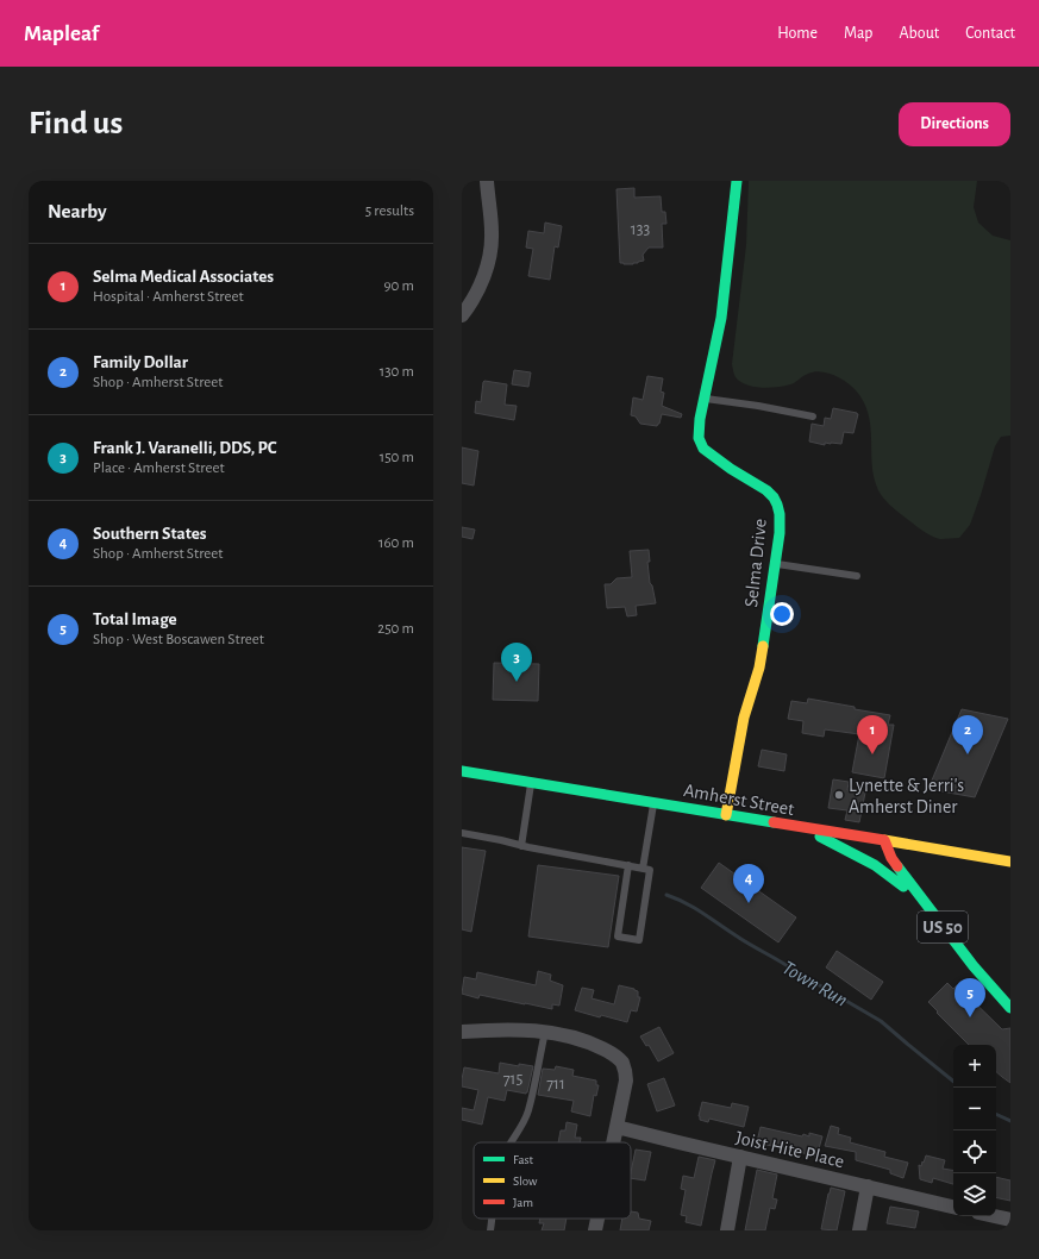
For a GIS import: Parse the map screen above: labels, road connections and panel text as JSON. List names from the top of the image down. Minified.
{"streets":{"street":["Selma Drive","Amherst Street","US 50","Joist Hite Place"]},"crossings":[["Selma Drive","Amherst Street"],["Amherst Street","US 50"]],"water":["Town Run"],"places":["Lynette & Jerri's Amherst Diner"],"house_numbers":["133","715","711"],"legend":["Fast","Slow","Jam"],"page":{"header":"Mapleaf","nav":["Home","Map","About","Contact"],"buttons":"Directions","title":"Find us","heading":["Nearby","5 results"],"list":[{"mark":"1","name":"Selma Medical Associates","note":"Hospital · Amherst Street","value":"90 m"},{"mark":"2","name":"Family Dollar","note":"Shop · Amherst Street","value":"130 m"},{"mark":"3","name":"Frank J. Varanelli, DDS, PC","note":"Place · Amherst Street","value":"150 m"},{"mark":"4","name":"Southern States","note":"Shop · Amherst Street","value":"160 m"},{"mark":"5","name":"Total Image","note":"Shop · West Boscawen Street","value":"250 m"}],"pins":["3","1","2","4","5"],"map_buttons":["+","−"]}}
